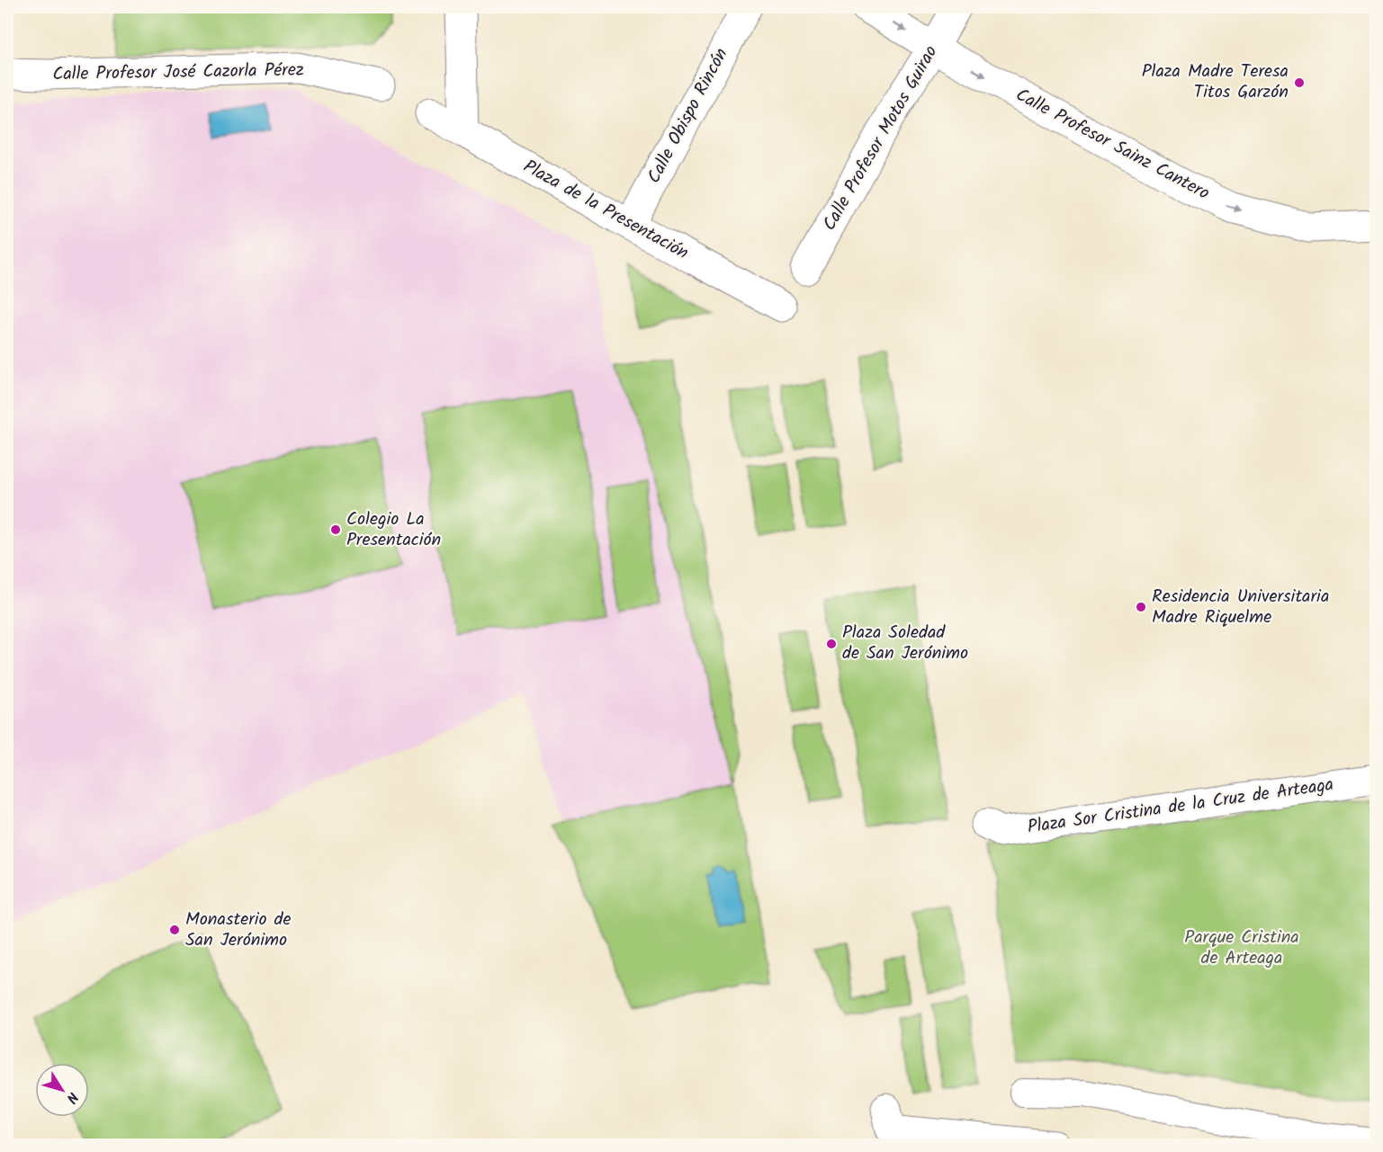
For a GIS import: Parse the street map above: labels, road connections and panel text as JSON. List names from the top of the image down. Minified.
{"streets":{"street":["Calle Profesor José Cazorla Pérez","Calle Obispo Rincón","Calle Profesor Motos Guirao","Calle Profesor Sainz Cantero","Plaza de la Presentación","Plaza Sor Cristina de la Cruz de Arteaga"]},"crossings":[["Calle Obispo Rincón","Plaza de la Presentación"],["Calle Profesor Motos Guirao","Calle Profesor Sainz Cantero"]],"one_way":["Calle Profesor Sainz Cantero"],"parks":["Parque Cristina de Arteaga"],"places":["Plaza Madre Teresa Titos Garzón","Colegio La Presentación","Residencia Universitaria Madre Riquelme","Plaza Soledad de San Jerónimo","Monasterio de San Jerónimo"],"north":"bottom right"}
